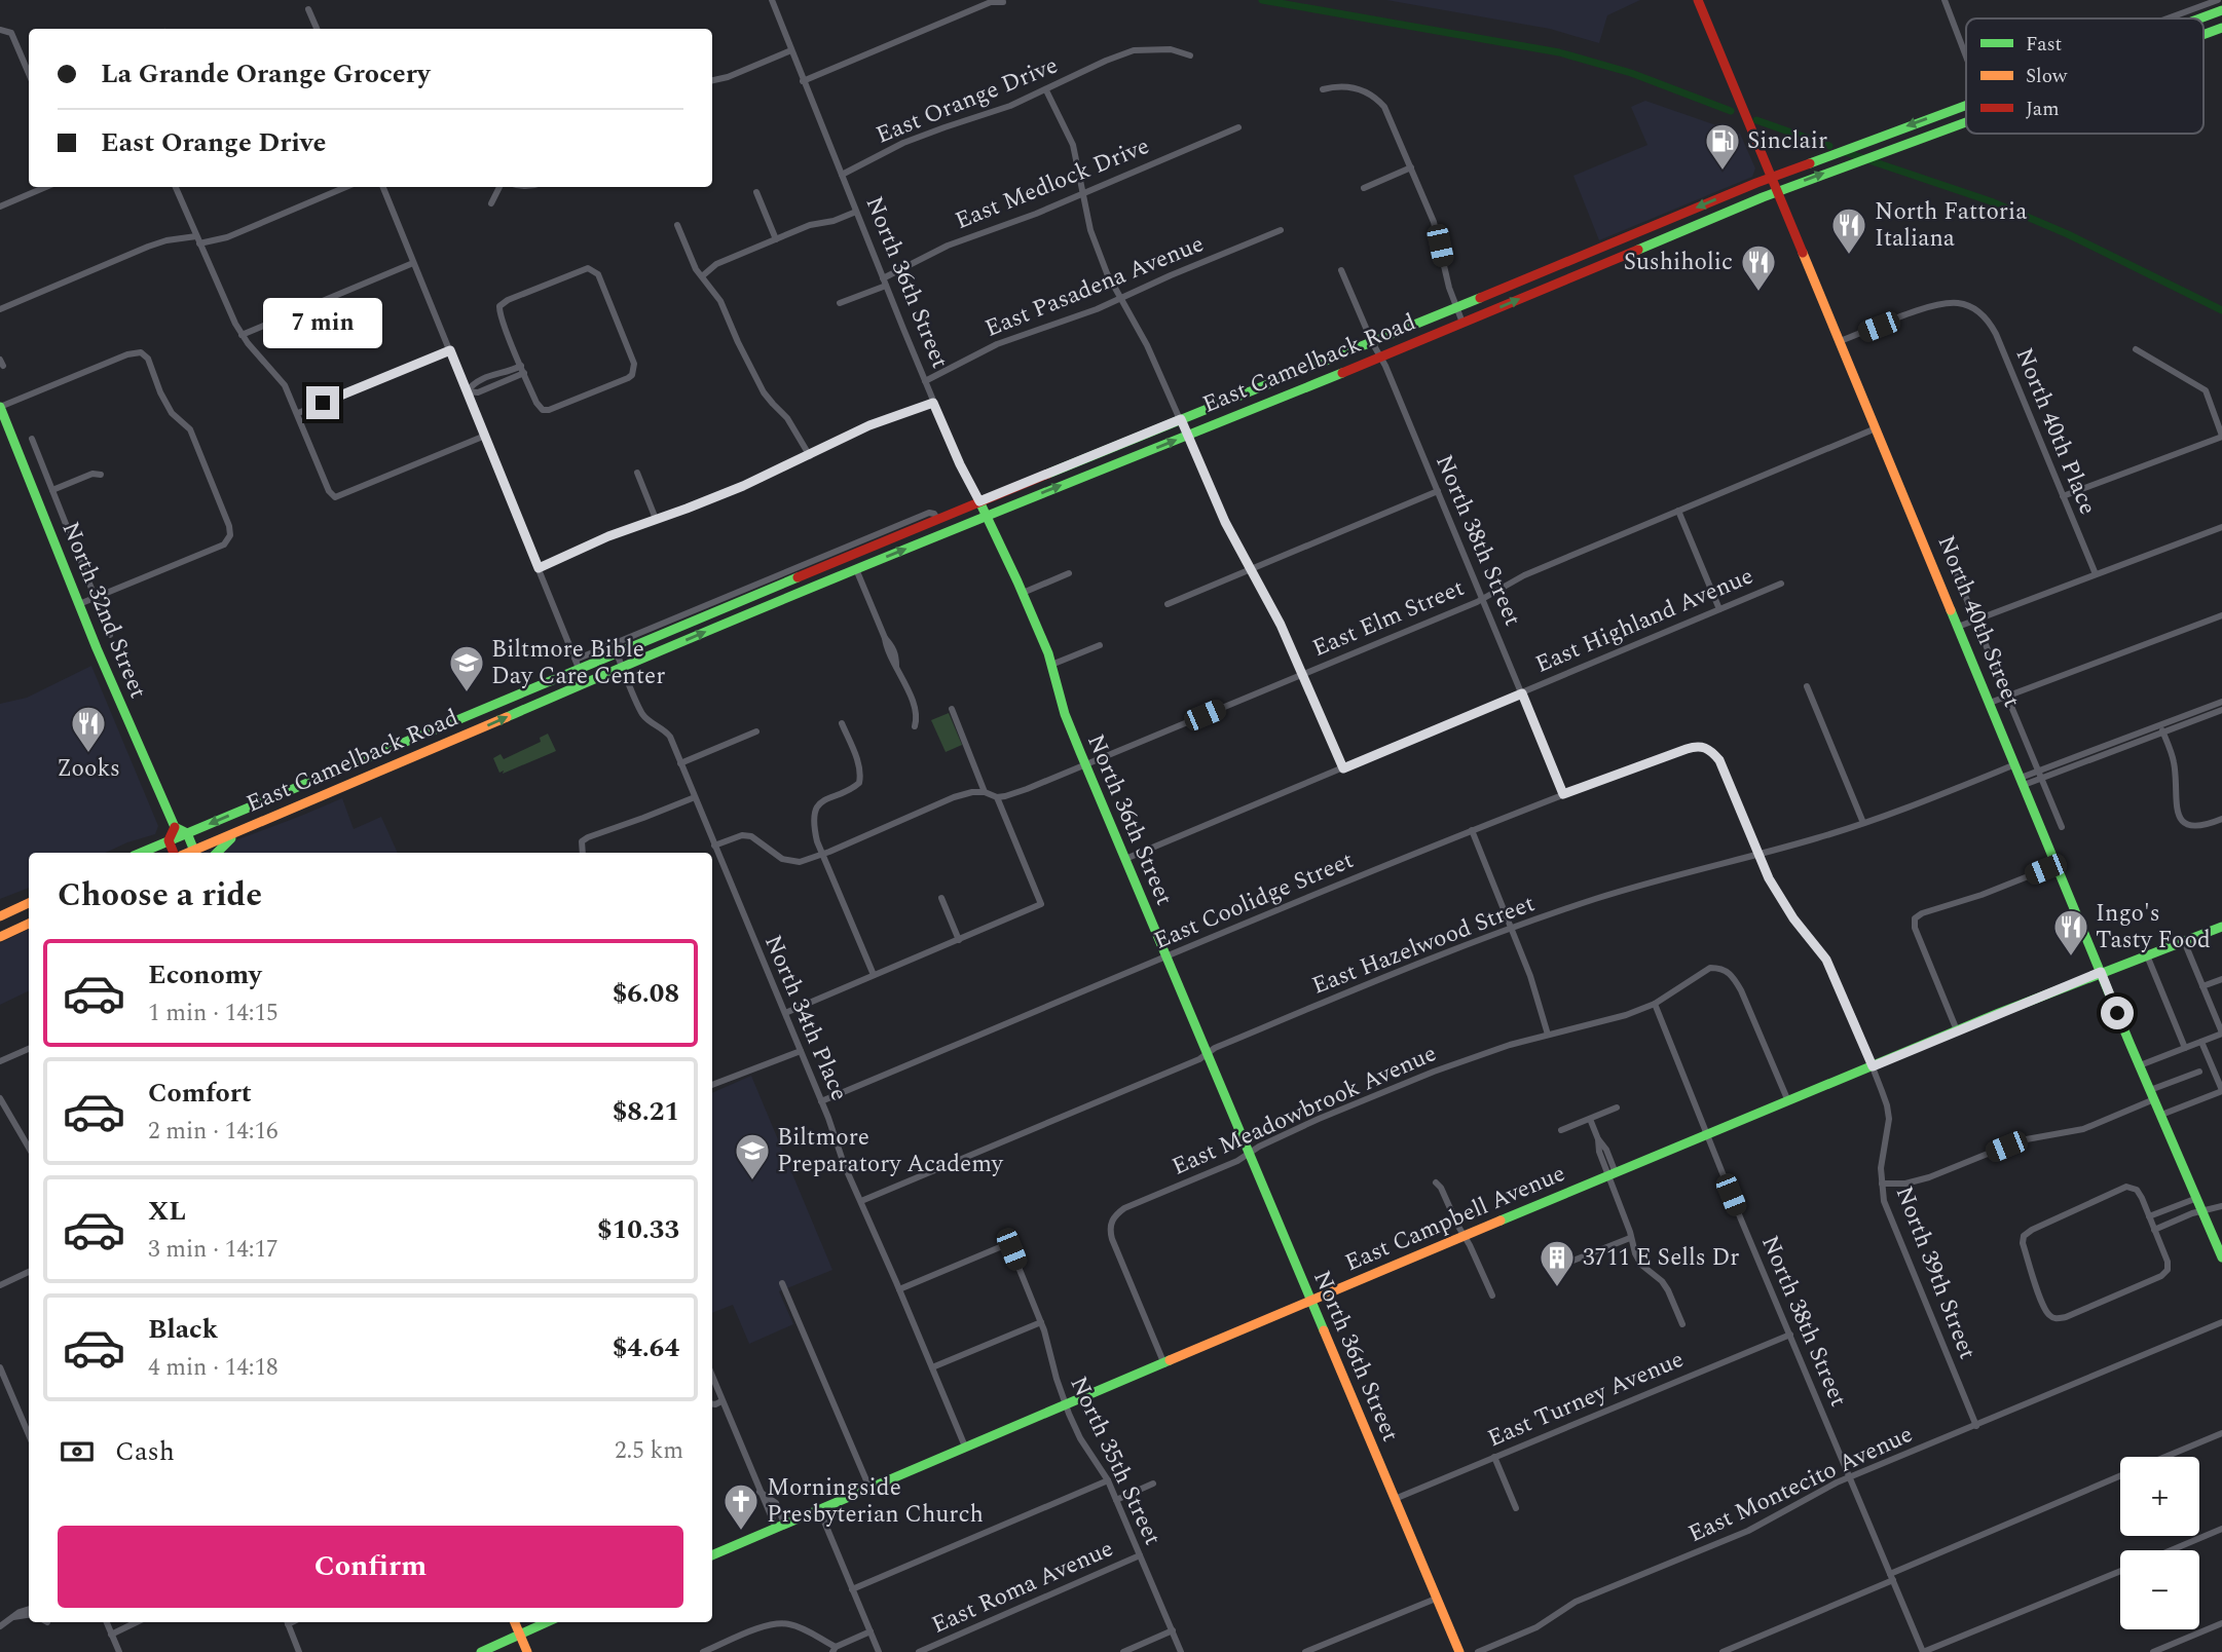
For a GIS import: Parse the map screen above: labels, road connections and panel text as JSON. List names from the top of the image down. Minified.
{"streets":{"main road":["North 36th Street","East Camelback Road","North 32nd Street","North 40th Street","East Campbell Avenue"],"street":["East Orange Drive","East Medlock Drive","East Pasadena Avenue","North 40th Place","North 38th Street","East Elm Street","East Highland Avenue","East Coolidge Street","East Hazelwood Street","North 34th Place","East Meadowbrook Avenue","North 39th Street","East Turney Avenue","North 35th Street","East Montecito Avenue","East Roma Avenue"]},"crossings":[["East Orange Drive","North 36th Street"],["East Medlock Drive","North 36th Street"],["North 36th Street","East Pasadena Avenue"],["North 36th Street","East Camelback Road"],["North 36th Street","East Elm Street"],["North 36th Street","East Highland Avenue"],["North 36th Street","East Coolidge Street"],["North 36th Street","East Hazelwood Street"],["North 36th Street","East Meadowbrook Avenue"],["North 36th Street","East Campbell Avenue"],["North 36th Street","East Turney Avenue"],["East Camelback Road","North 38th Street"],["East Camelback Road","North 40th Street"],["East Camelback Road","North 34th Place"],["North 40th Place","North 40th Street"],["North 38th Street","East Elm Street"],["North 38th Street","East Highland Avenue"],["North 38th Street","East Coolidge Street"],["North 38th Street","East Meadowbrook Avenue"],["North 38th Street","East Campbell Avenue"],["North 38th Street","East Turney Avenue"],["North 38th Street","East Montecito Avenue"],["East Elm Street","North 40th Street"],["North 40th Street","East Hazelwood Street"],["North 40th Street","East Campbell Avenue"],["East Coolidge Street","North 34th Place"],["East Coolidge Street","North 39th Street"],["East Hazelwood Street","North 34th Place"],["East Hazelwood Street","North 39th Street"],["North 34th Place","East Campbell Avenue"],["North 34th Place","North 35th Street"],["East Meadowbrook Avenue","East Campbell Avenue"],["East Campbell Avenue","North 39th Street"],["East Campbell Avenue","North 35th Street"],["North 39th Street","East Montecito Avenue"],["North 35th Street","East Roma Avenue"]],"places":{"fuel station":["Sinclair"],"restaurant":["North Fattoria Italiana","Sushiholic","Zooks","Ingo's Tasty Food"],"school or university":["Biltmore Bible Day Care Center","Biltmore Preparatory Academy"],"building":["3711 E Sells Dr"],"church":["Morningside Presbyterian Church"]},"legend":["Fast","Slow","Jam"],"page":{"banner":["La Grande Orange Grocery","East Orange Drive"],"bubble":"7 min","heading":"Choose a ride","list":[{"name":"Economy","note":"1 min · 14:15","value":"$6.08"},{"name":"Comfort","note":"2 min · 14:16","value":"$8.21"},{"name":"XL","note":"3 min · 14:17","value":"$10.33"},{"name":"Black","note":"4 min · 14:18","value":"$4.64"}],"pay":["Cash","2.5 km"],"map_buttons":["+","−"],"buttons":"Confirm"}}
